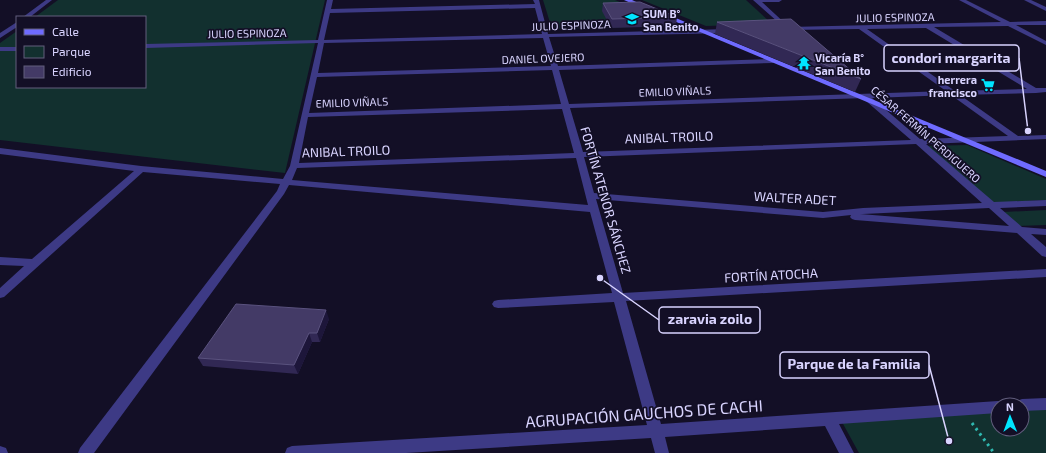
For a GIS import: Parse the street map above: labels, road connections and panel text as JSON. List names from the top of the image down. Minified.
{"streets":{"street":["JULIO ESPINOZA","DANIEL OVEJERO","EMILIO VIÑALS","CÉSAR FERMÍN PERDIGUERO","ANIBAL TROILO","WALTER ADET","FORTÍN ATENOR SÁNCHEZ","FORTÍN ATOCHA","AGRUPACIÓN GAUCHOS DE CACHI"]},"crossings":[["JULIO ESPINOZA","FORTÍN ATENOR SÁNCHEZ"],["DANIEL OVEJERO","FORTÍN ATENOR SÁNCHEZ"],["EMILIO VIÑALS","CÉSAR FERMÍN PERDIGUERO"],["EMILIO VIÑALS","FORTÍN ATENOR SÁNCHEZ"],["CÉSAR FERMÍN PERDIGUERO","ANIBAL TROILO"],["CÉSAR FERMÍN PERDIGUERO","WALTER ADET"],["ANIBAL TROILO","FORTÍN ATENOR SÁNCHEZ"],["WALTER ADET","FORTÍN ATENOR SÁNCHEZ"],["FORTÍN ATENOR SÁNCHEZ","FORTÍN ATOCHA"],["FORTÍN ATENOR SÁNCHEZ","AGRUPACIÓN GAUCHOS DE CACHI"]],"places":{"school or university":["SUM B° San Benito"],"temple":["Vicaría B° San Benito"],"supermarket":["herrera francisco"],"other":["condori margarita","zaravia zoilo","Parque de la Familia"]},"legend":["Calle","Parque","Edificio"],"north":"top"}
